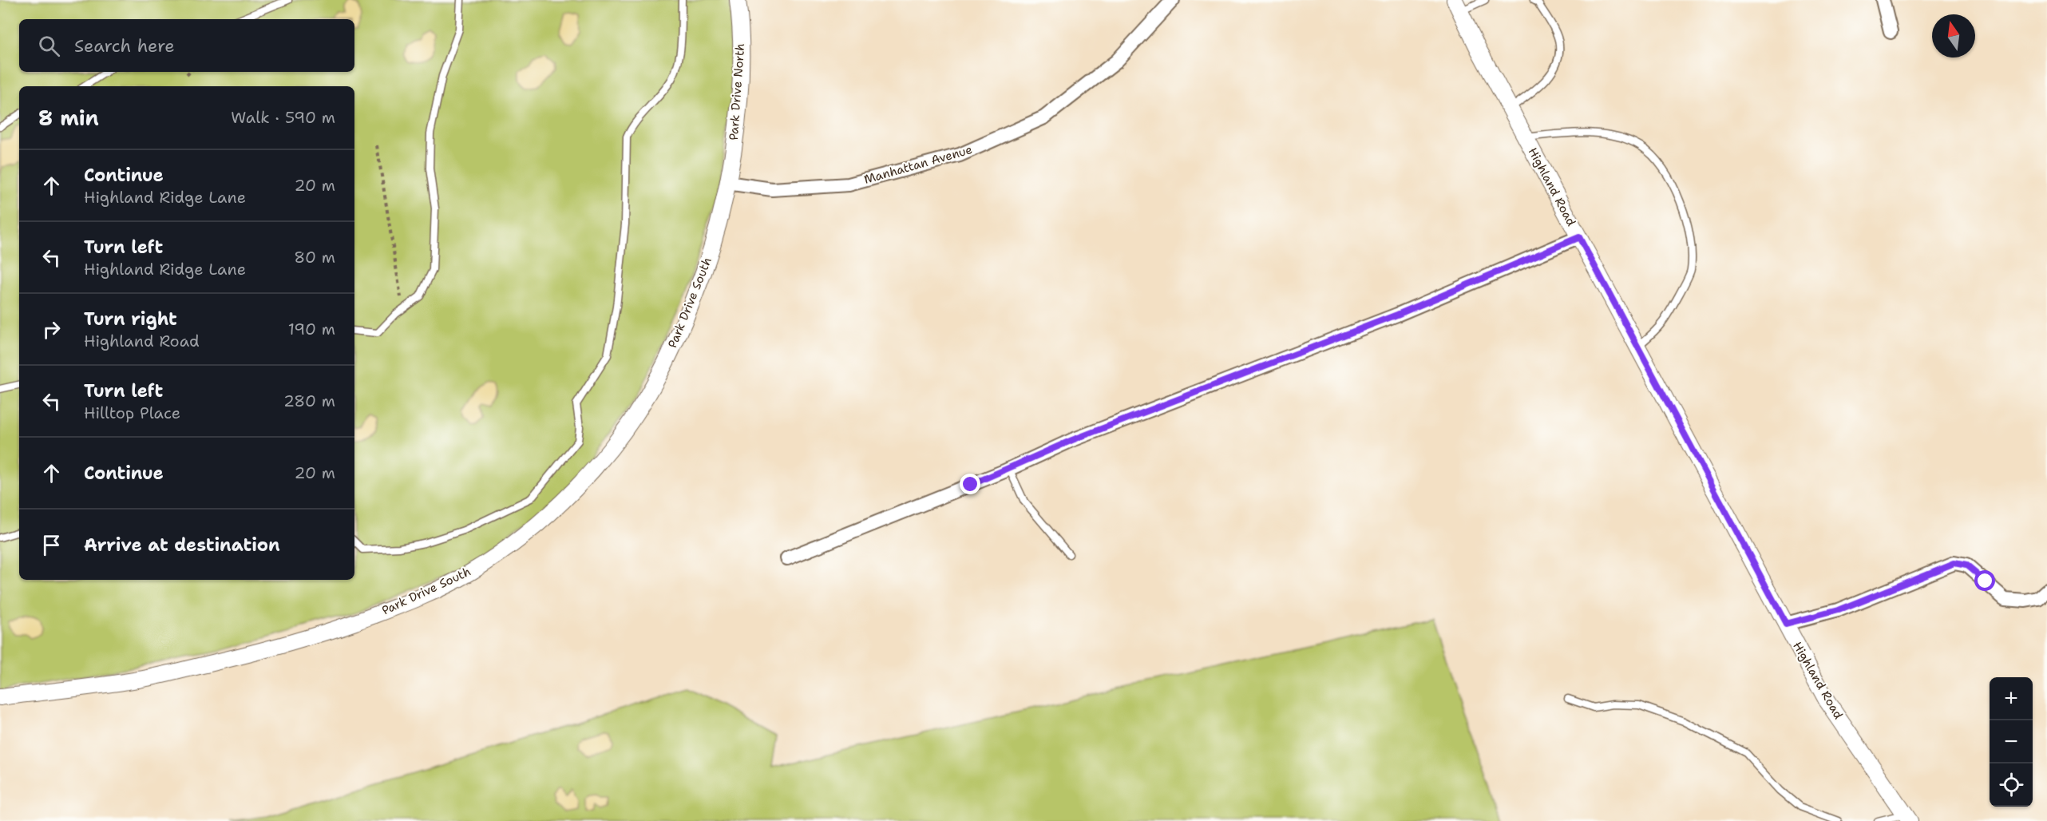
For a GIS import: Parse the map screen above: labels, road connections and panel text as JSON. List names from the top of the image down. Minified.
{"streets":{"street":["Park Drive North","Manhattan Avenue","Highland Road","Park Drive South"]},"crossings":[["Park Drive North","Manhattan Avenue"],["Park Drive North","Park Drive South"],["Manhattan Avenue","Park Drive South"]],"north":"top","page":{"search":"Search here","heading":["8 min","Walk · 590 m"],"list":[["Continue","Highland Ridge Lane","20 m"],["Turn left","Highland Ridge Lane","80 m"],["Turn right","Highland Road","190 m"],["Turn left","Hilltop Place","280 m"],["Continue","20 m"],"Arrive at destination"],"map_buttons":["+","−"]}}
